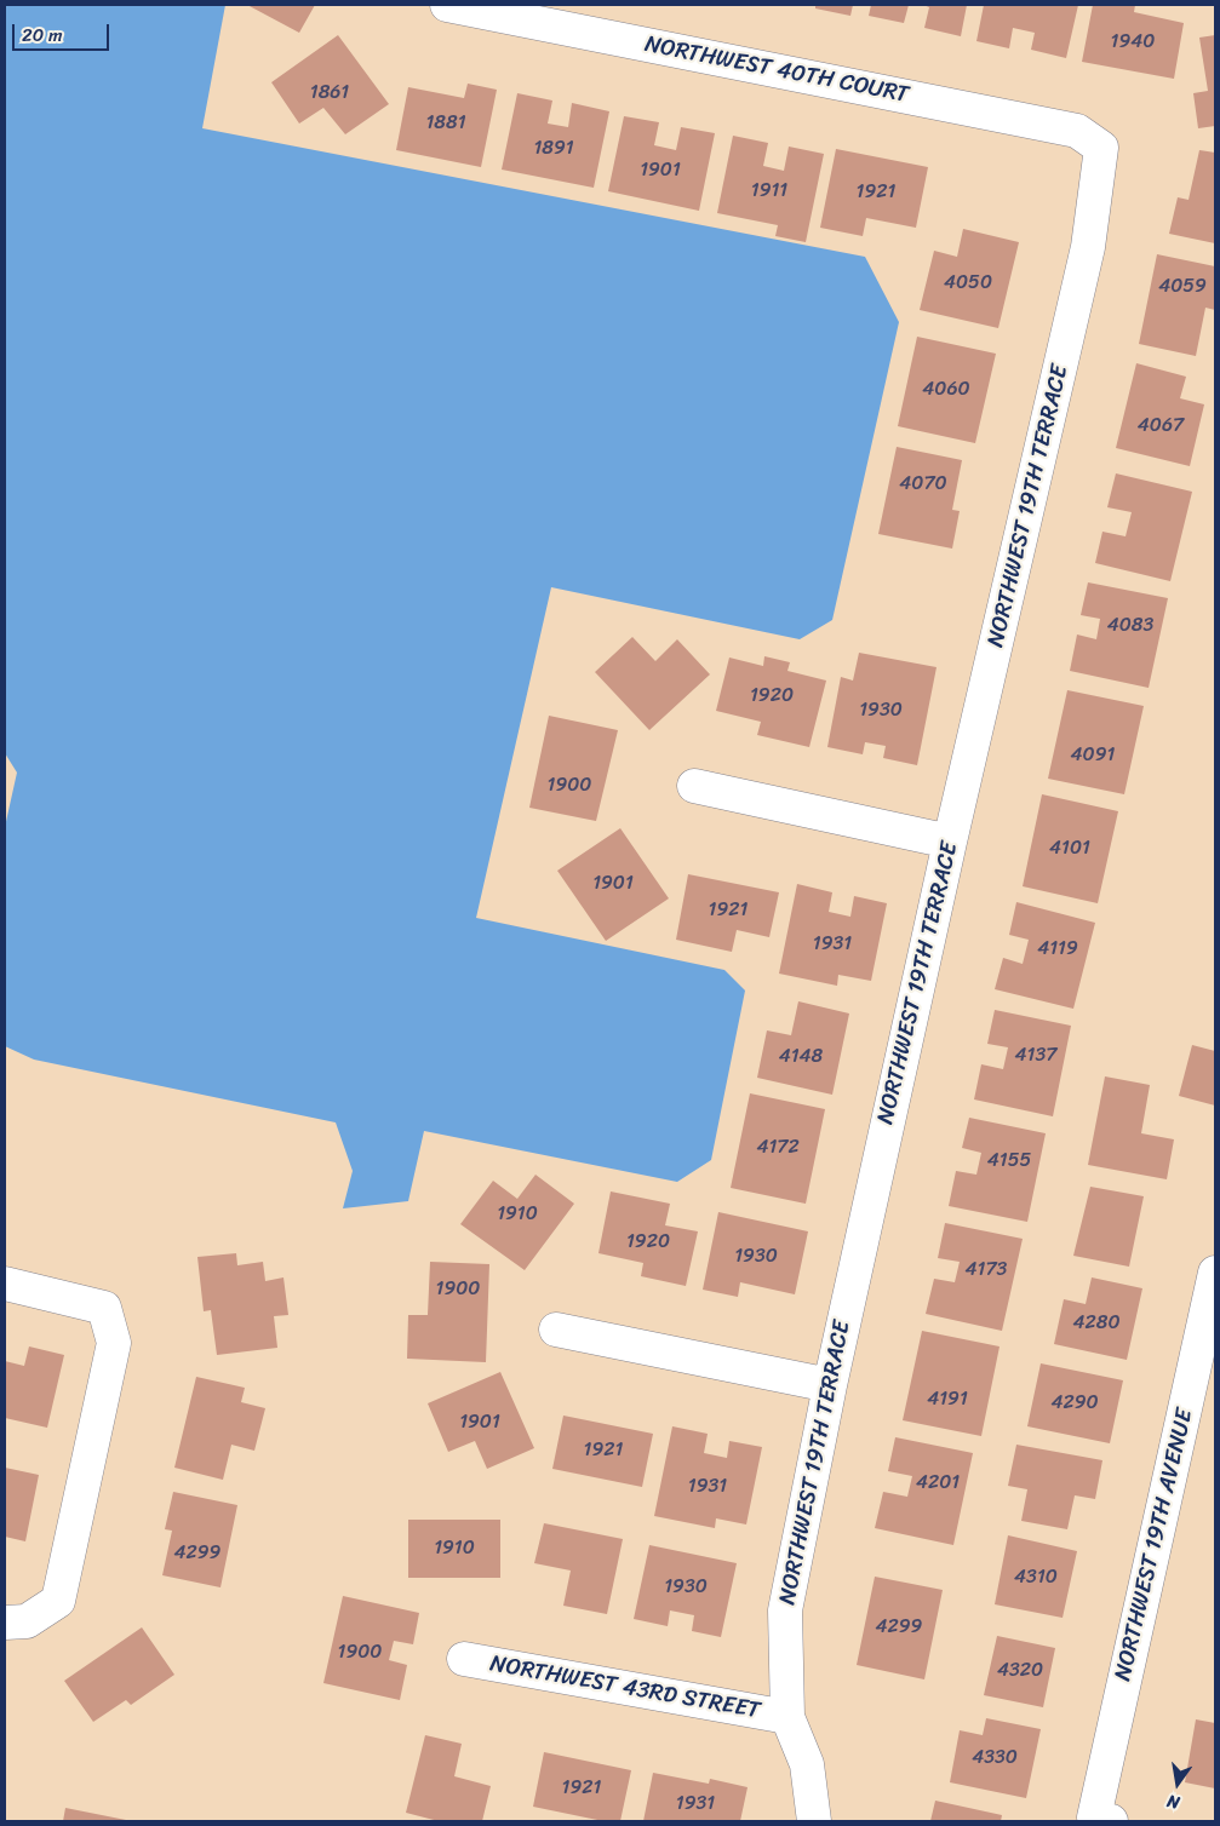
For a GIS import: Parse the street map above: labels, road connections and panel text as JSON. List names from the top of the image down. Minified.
{"streets":{"street":["NORTHWEST 40TH COURT","NORTHWEST 19TH TERRACE","NORTHWEST 19TH AVENUE","NORTHWEST 43RD STREET"]},"crossings":[["NORTHWEST 40TH COURT","NORTHWEST 19TH TERRACE"],["NORTHWEST 19TH TERRACE","NORTHWEST 43RD STREET"]],"house_numbers":["1940","1861","1881","1891","1901","1911","1921","4050","4059","4060","4067","4070","4083","1920","1930","4091","1900","4101","1901","1921","1931","4119","4137","4148","4172","4155","1910","1920","1930","4173","1900","4280","4191","4290","1901","1921","4201","1931","1910","4299","4310","1930","4299","1900","4320","4330","1921","1931"],"scale_bar":"20 m","north":"bottom"}
